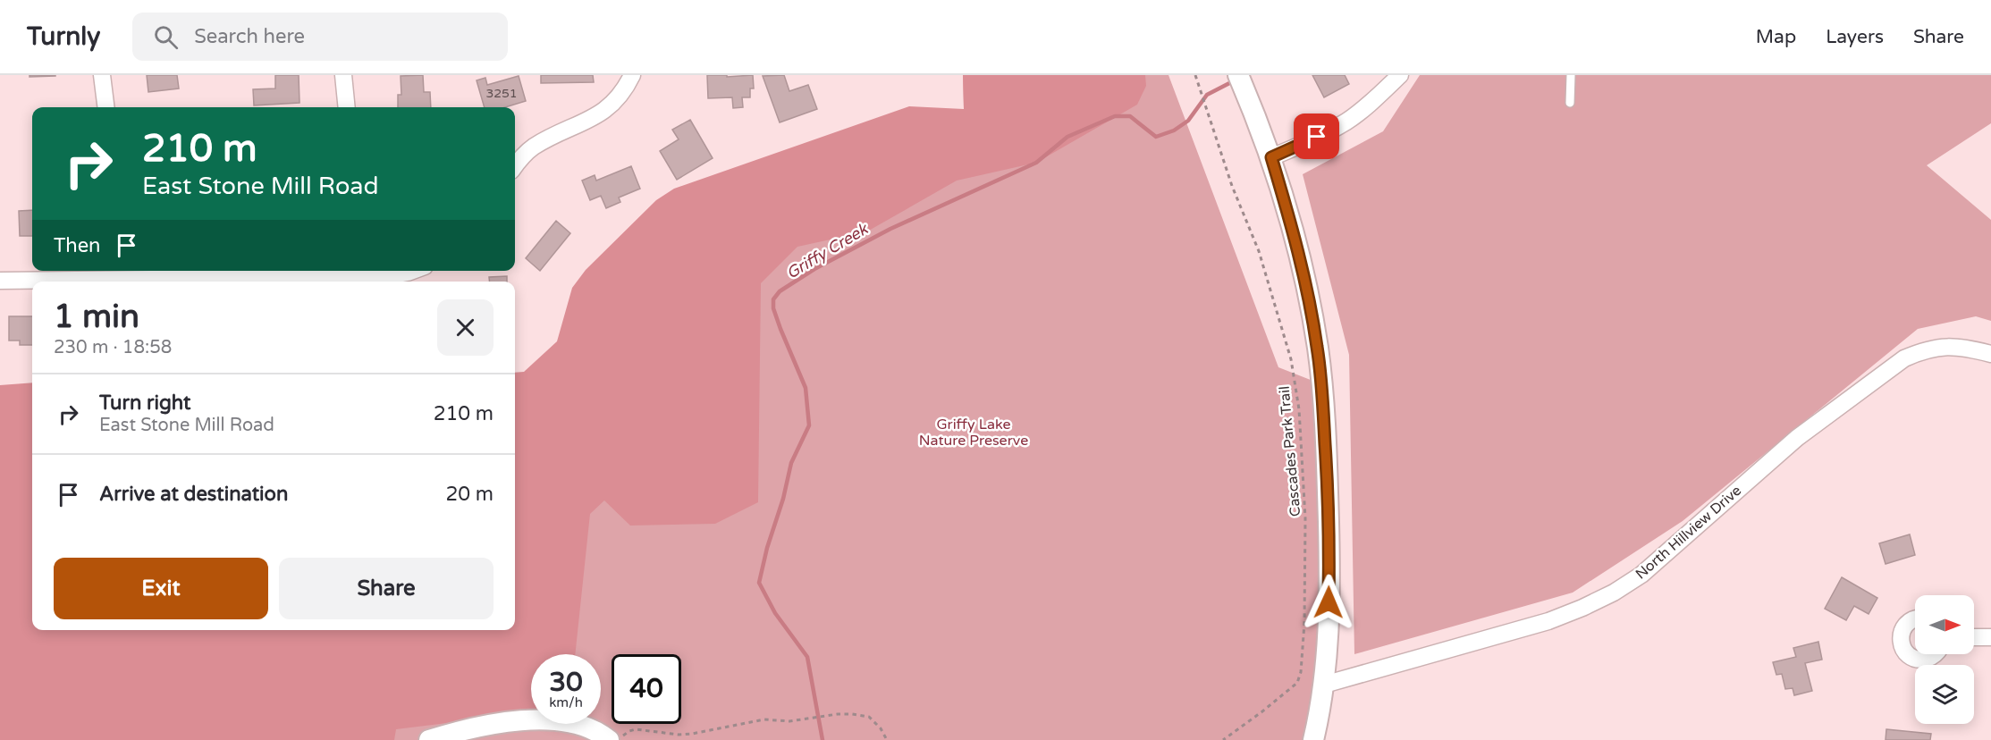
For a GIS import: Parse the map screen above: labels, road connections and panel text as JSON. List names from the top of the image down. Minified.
{"streets":{"street":["North Hillview Drive"],"path":["Cascades Park Trail"]},"water":["Griffy Creek"],"parks":["Griffy Lake Nature Preserve"],"house_numbers":["3251"],"north":"right","page":{"header":"Turnly","search":"Search here","nav":["Map","Layers","Share"],"turn":["210 m","East Stone Mill Road"],"then":"Then","heading":["1 min","230 m · 18:58"],"list":[{"name":"Turn right","note":"East Stone Mill Road","value":"210 m"},{"name":"Arrive at destination","value":"20 m"}],"buttons":["Exit","Share"],"speed":"30 km/h","limit":"40"}}
